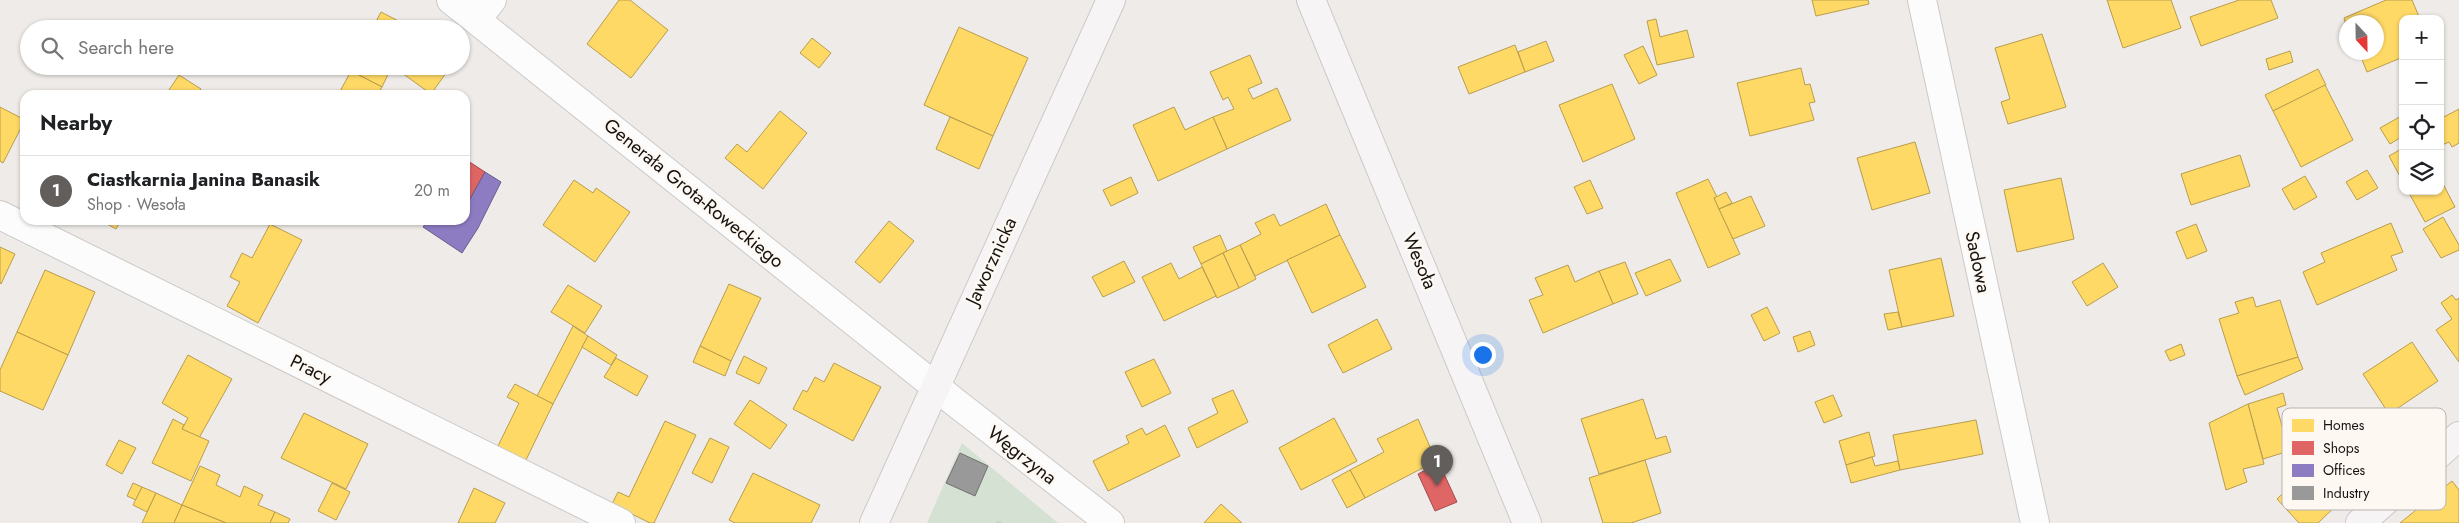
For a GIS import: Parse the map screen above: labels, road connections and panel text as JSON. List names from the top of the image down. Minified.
{"streets":{"street":["Generała Grota-Roweckiego","Jaworznicka","Wesoła","Sadowa","Pracy","Węgrzyna"]},"crossings":[["Generała Grota-Roweckiego","Jaworznicka"],["Generała Grota-Roweckiego","Węgrzyna"],["Jaworznicka","Węgrzyna"]],"legend":["Homes","Shops","Offices","Industry"],"north":"bottom","page":{"map_buttons":["+","−"],"search":"Search here","heading":"Nearby","list":[{"mark":"1","name":"Ciastkarnia Janina Banasik","note":"Shop · Wesoła","value":"20 m"}],"pins":"1"}}
